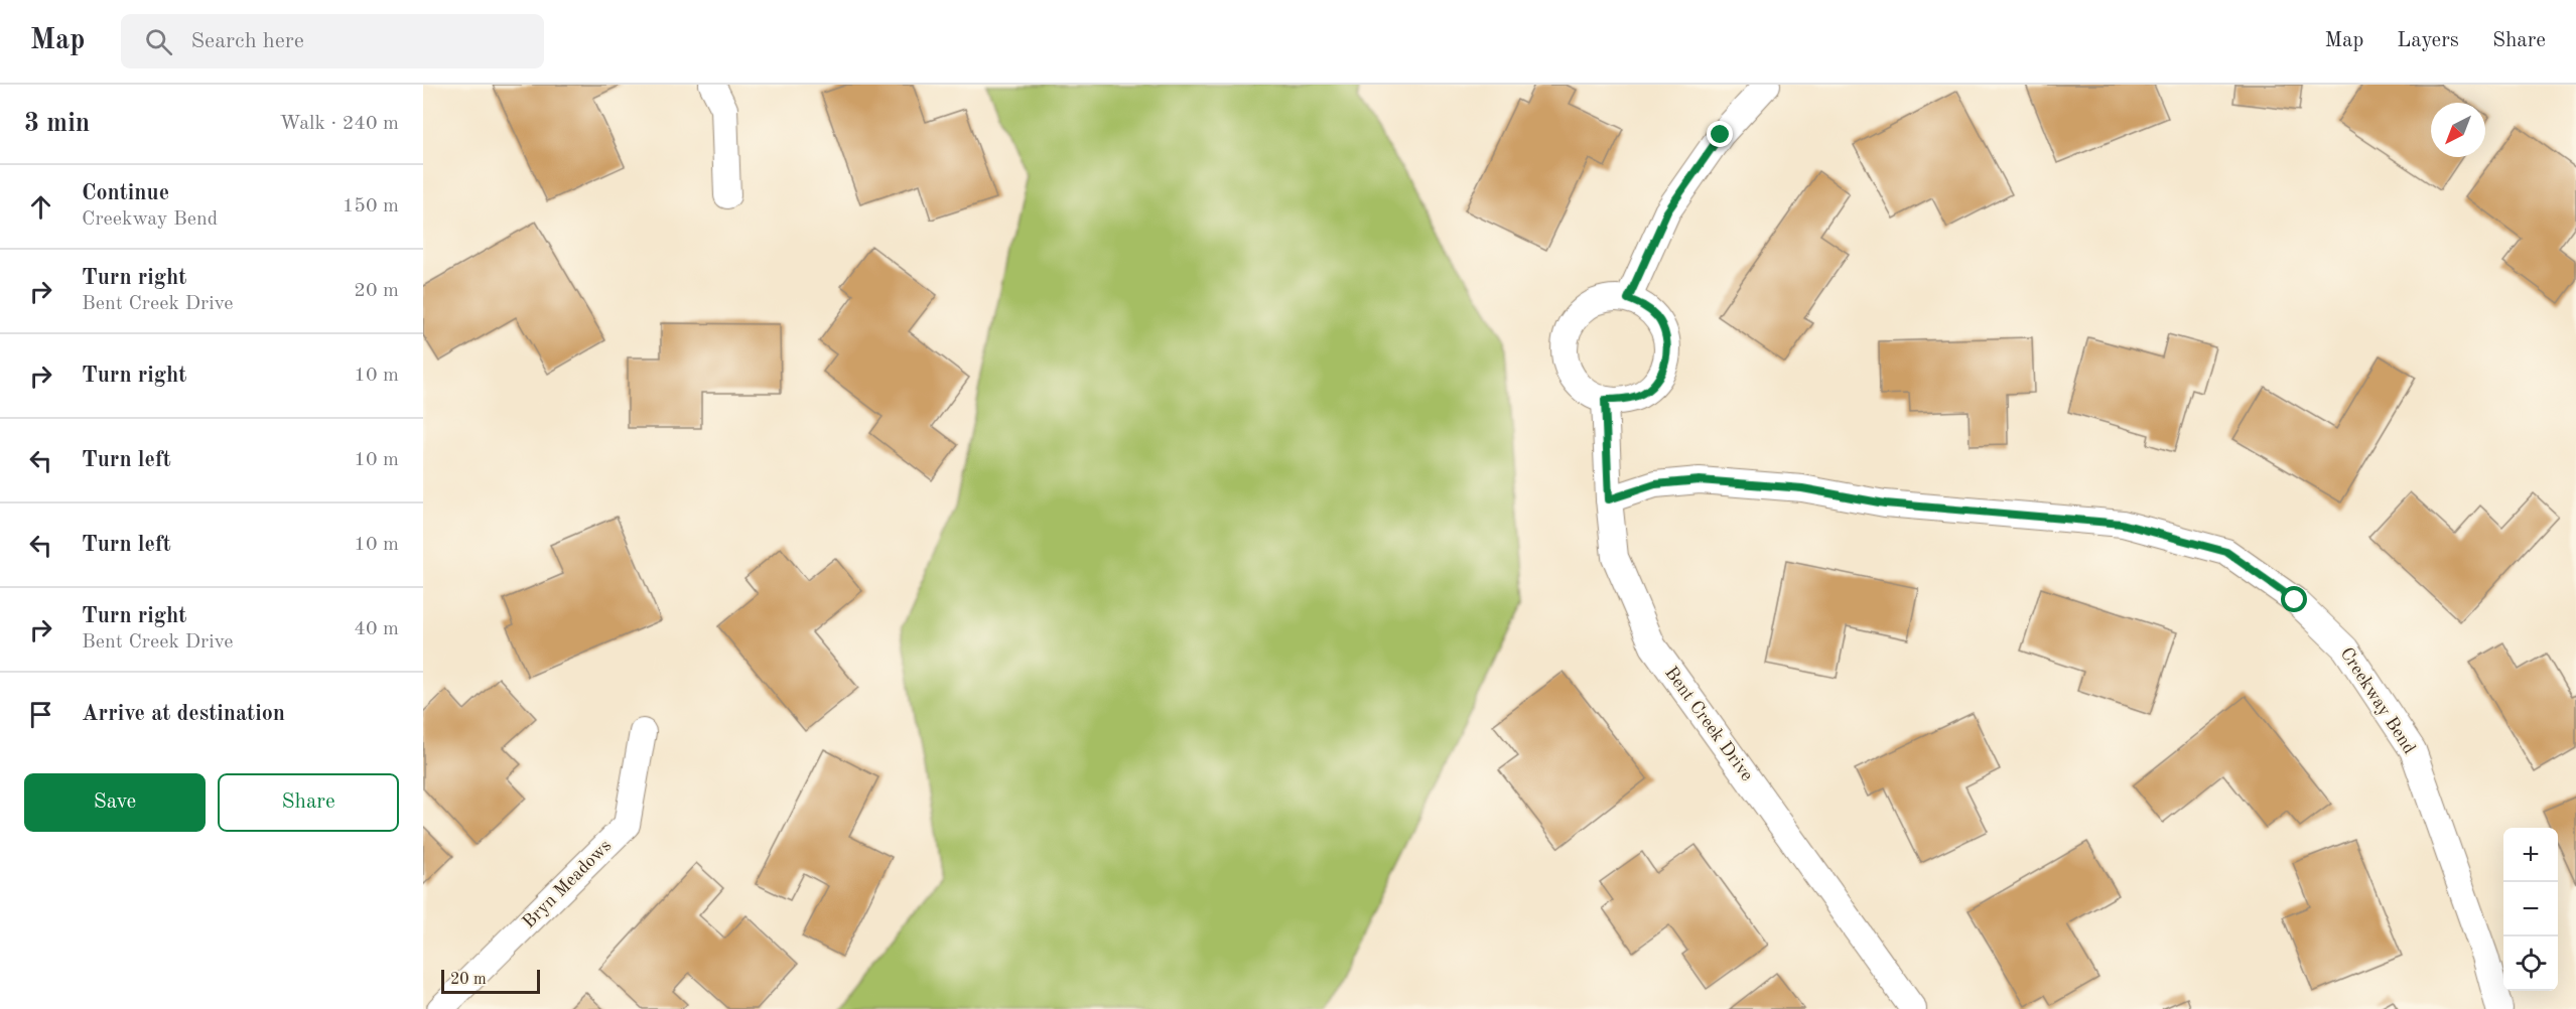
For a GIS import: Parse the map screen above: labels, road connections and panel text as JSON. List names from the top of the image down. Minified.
{"streets":{"street":["Creekway Bend","Bent Creek Drive","Bryn Meadows"]},"crossings":[["Creekway Bend","Bent Creek Drive"]],"scale_bar":"20 m","north":"bottom left","page":{"header":"Map","search":"Search here","nav":["Map","Layers","Share"],"heading":["3 min","Walk · 240 m"],"list":[["Continue","Creekway Bend","150 m"],["Turn right","Bent Creek Drive","20 m"],["Turn right","10 m"],["Turn left","10 m"],["Turn left","10 m"],["Turn right","Bent Creek Drive","40 m"],"Arrive at destination"],"buttons":["Save","Share"],"map_buttons":["+","−"],"scale":"20 m"}}
